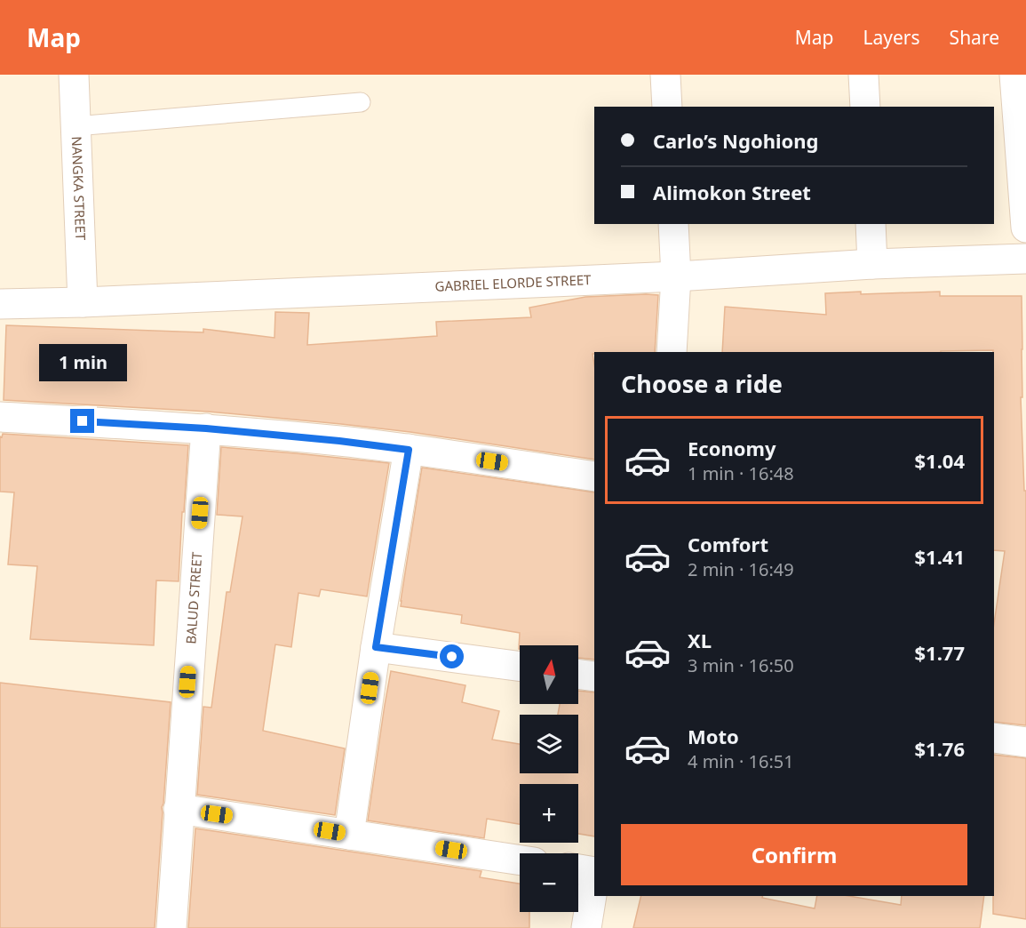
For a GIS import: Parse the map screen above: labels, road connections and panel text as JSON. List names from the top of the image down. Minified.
{"streets":{"street":["NANGKA STREET","GABRIEL ELORDE STREET","BALUD STREET"]},"crossings":[["NANGKA STREET","GABRIEL ELORDE STREET"]],"north":"top","page":{"header":"Map","nav":["Map","Layers","Share"],"banner":["Carlo’s Ngohiong","Alimokon Street"],"bubble":"1 min","heading":"Choose a ride","list":[{"name":"Economy","note":"1 min · 16:48","value":"$1.04"},{"name":"Comfort","note":"2 min · 16:49","value":"$1.41"},{"name":"XL","note":"3 min · 16:50","value":"$1.77"},{"name":"Moto","note":"4 min · 16:51","value":"$1.76"}],"map_buttons":["+","−"],"buttons":"Confirm"}}
